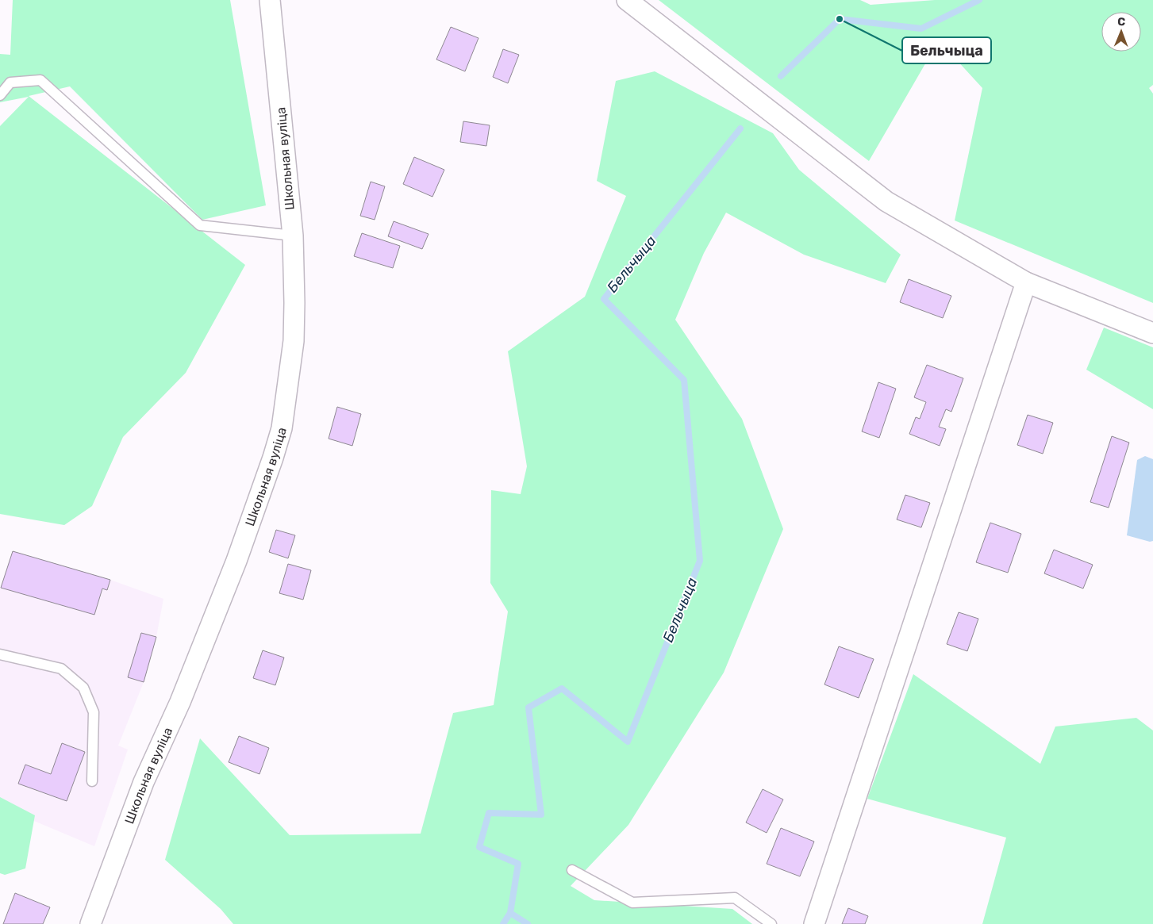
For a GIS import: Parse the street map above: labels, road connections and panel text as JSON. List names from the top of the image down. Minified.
{"streets":{"street":["Школьная вуліца"]},"water":["Бельчыца"],"places":["Бельчыца"],"north":"top"}
